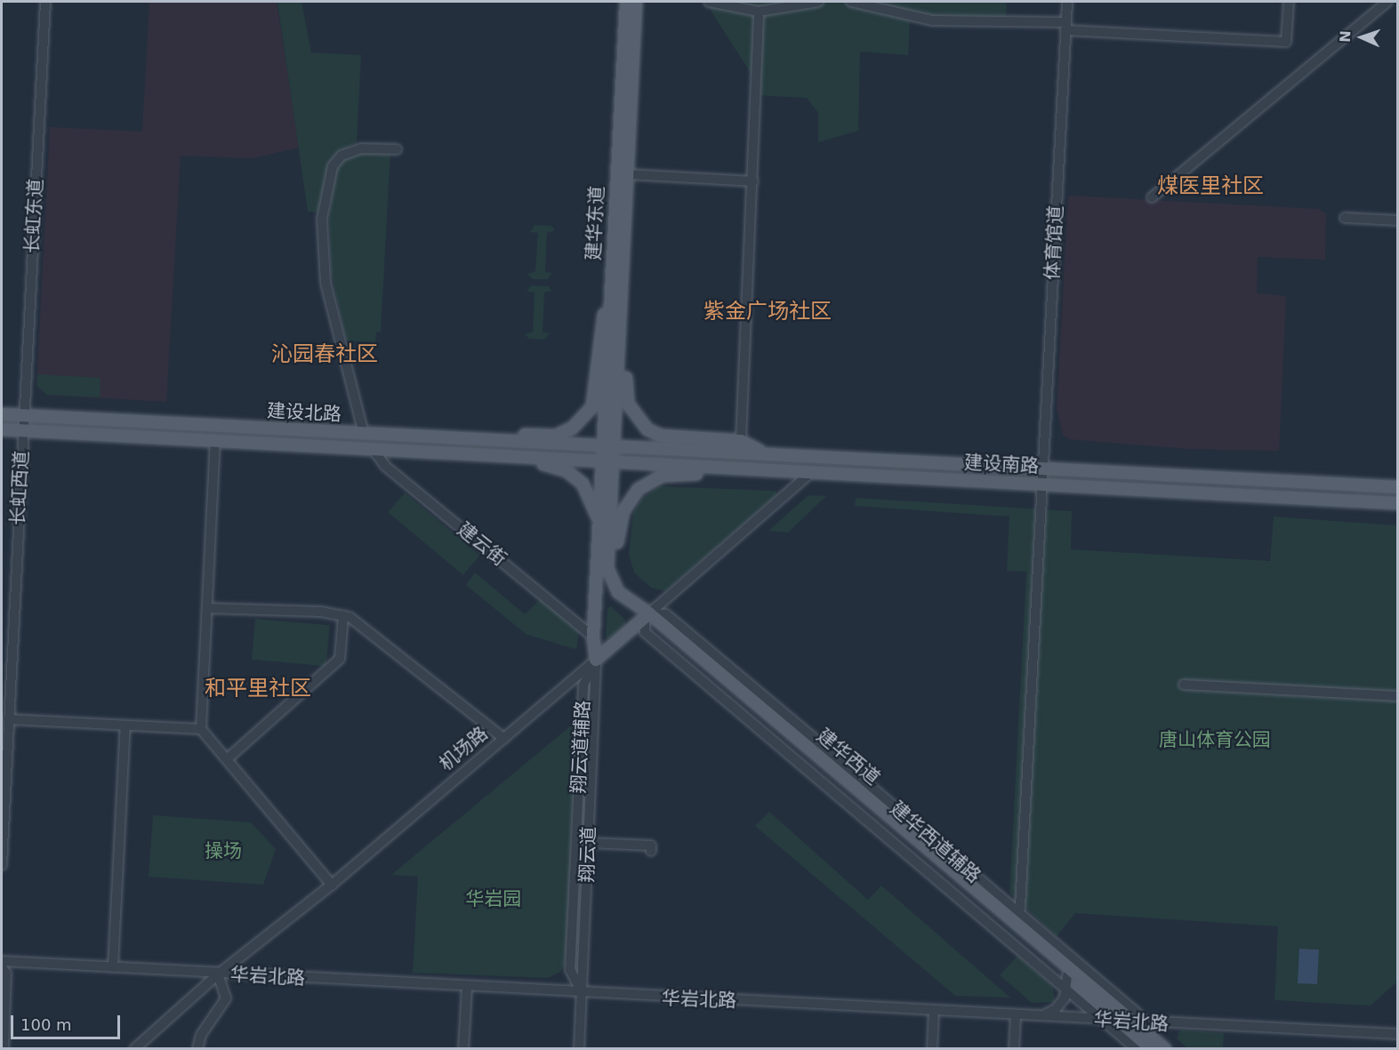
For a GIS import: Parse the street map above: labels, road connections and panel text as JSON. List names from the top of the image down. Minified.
{"streets":{"main road":["建华东道","建设北路","建设南路","机场路","建华西道"],"street":["长虹东道","体育馆道","长虹西道","建云街","翔云道辅路","翔云道","华岩北路"]},"crossings":[["长虹东道","建设北路"],["长虹东道","长虹西道"],["建华东道","建设北路"],["建华东道","建设南路"],["体育馆道","建设南路"],["建设北路","建设南路"],["建设北路","长虹西道"],["建设北路","建云街"],["建设南路","机场路"],["翔云道辅路","机场路"],["翔云道辅路","翔云道"],["翔云道辅路","华岩北路"],["机场路","建华西道"],["机场路","翔云道"],["机场路","华岩北路"],["建华西道","华岩北路"],["翔云道","华岩北路"]],"districts":["煤医里社区","紫金广场社区","沁园春社区","和平里社区"],"parks":["唐山体育公园","操场","华岩园"],"scale_bar":"100 m","north":"left"}
